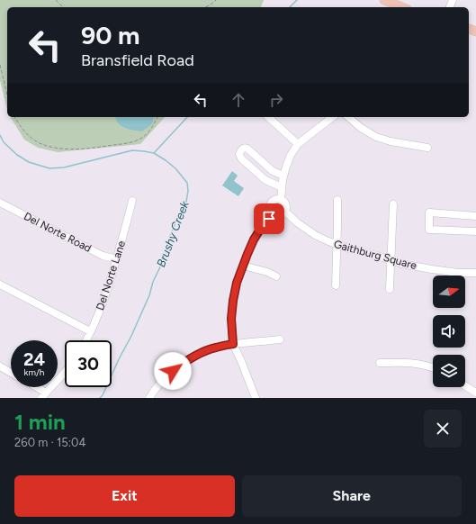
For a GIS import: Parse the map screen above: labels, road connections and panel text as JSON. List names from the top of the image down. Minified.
{"streets":{"street":["Del Norte Road","Gaithburg Square","Del Norte Lane"]},"crossings":[["Del Norte Road","Del Norte Lane"]],"water":["Brushy Creek"],"north":"right","page":{"turn":["90 m","Bransfield Road"],"speed":"24 km/h","limit":"30","heading":["1 min","260 m · 15:04"],"buttons":["Exit","Share"]}}
